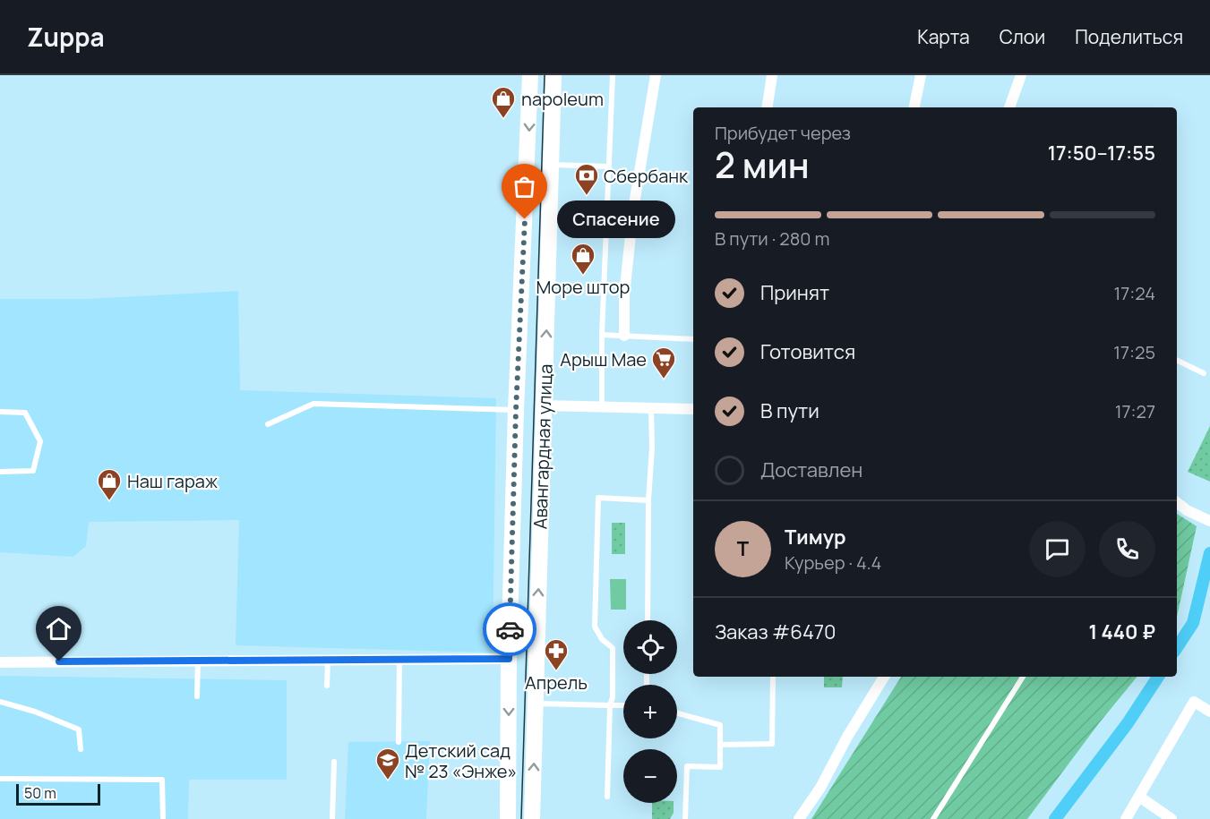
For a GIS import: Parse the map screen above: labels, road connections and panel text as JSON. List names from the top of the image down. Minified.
{"streets":{"main road":["Авангардная улица"]},"places":{"shop":["napoleum","Море штор","Наш гараж"],"bank":["Сбербанк"],"other":["Спасение"],"supermarket":["Арыш Мае"],"pharmacy":["Апрель"],"school or university":["Детский сад № 23 «Энже»"]},"scale_bar":"50 m","page":{"header":"Zuppa","nav":["Карта","Слои","Поделиться"],"heading":["2 мин","Прибудет через","17:50–17:55"],"panel":["Тимур","Курьер · 4.4","Заказ #6470","1 440 ₽"],"bar":"В пути · 280 m","bubble":"Спасение","list":[["Принят","17:24"],["Готовится","17:25"],["В пути","17:27"],"Доставлен"],"round":"Т","map_buttons":["+","−"],"scale":"50 m"}}
